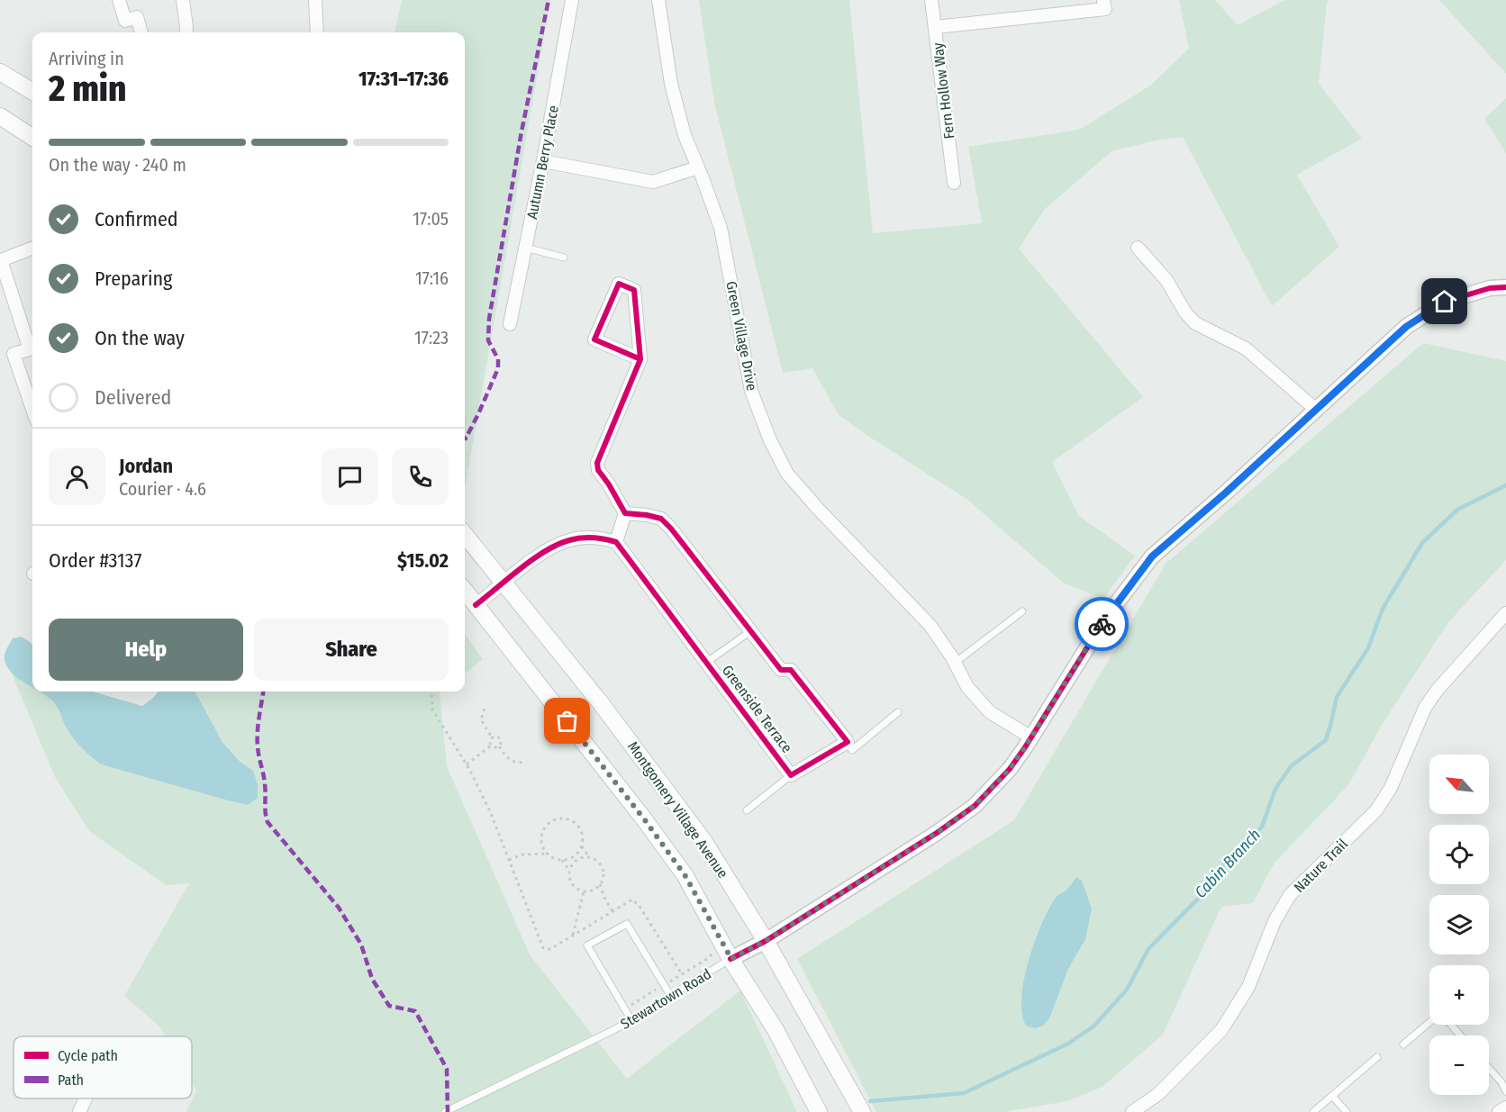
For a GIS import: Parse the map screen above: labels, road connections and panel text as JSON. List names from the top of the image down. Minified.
{"streets":{"main road":["Montgomery Village Avenue"],"street":["Fern Hollow Way","Autumn Berry Place","Green Village Drive","Greenside Terrace","Nature Trail","Stewartown Road"]},"crossings":[["Green Village Drive","Stewartown Road"],["Montgomery Village Avenue","Stewartown Road"]],"water":["Cabin Branch"],"legend":["Cycle path","Path"],"north":"top left","page":{"heading":["2 min","Arriving in","17:31–17:36"],"panel":["Jordan","Courier · 4.6","Order #3137","$15.02"],"bar":"On the way · 240 m","list":[["Confirmed","17:05"],["Preparing","17:16"],["On the way","17:23"],"Delivered"],"buttons":["Help","Share"],"map_buttons":["+","−"]}}
